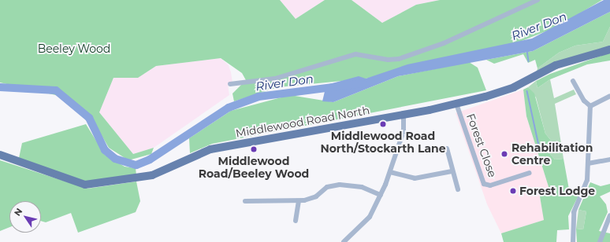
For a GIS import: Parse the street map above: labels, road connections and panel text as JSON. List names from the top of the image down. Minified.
{"streets":{"main road":["Middlewood Road North"],"street":["Forest Close"]},"crossings":[["Middlewood Road North","Forest Close"]],"water":["River Don"],"parks":["Beeley Wood"],"places":["Middlewood Road North/Stockarth Lane","Middlewood Road/Beeley Wood","Rehabilitation Centre","Forest Lodge"],"north":"top left"}
